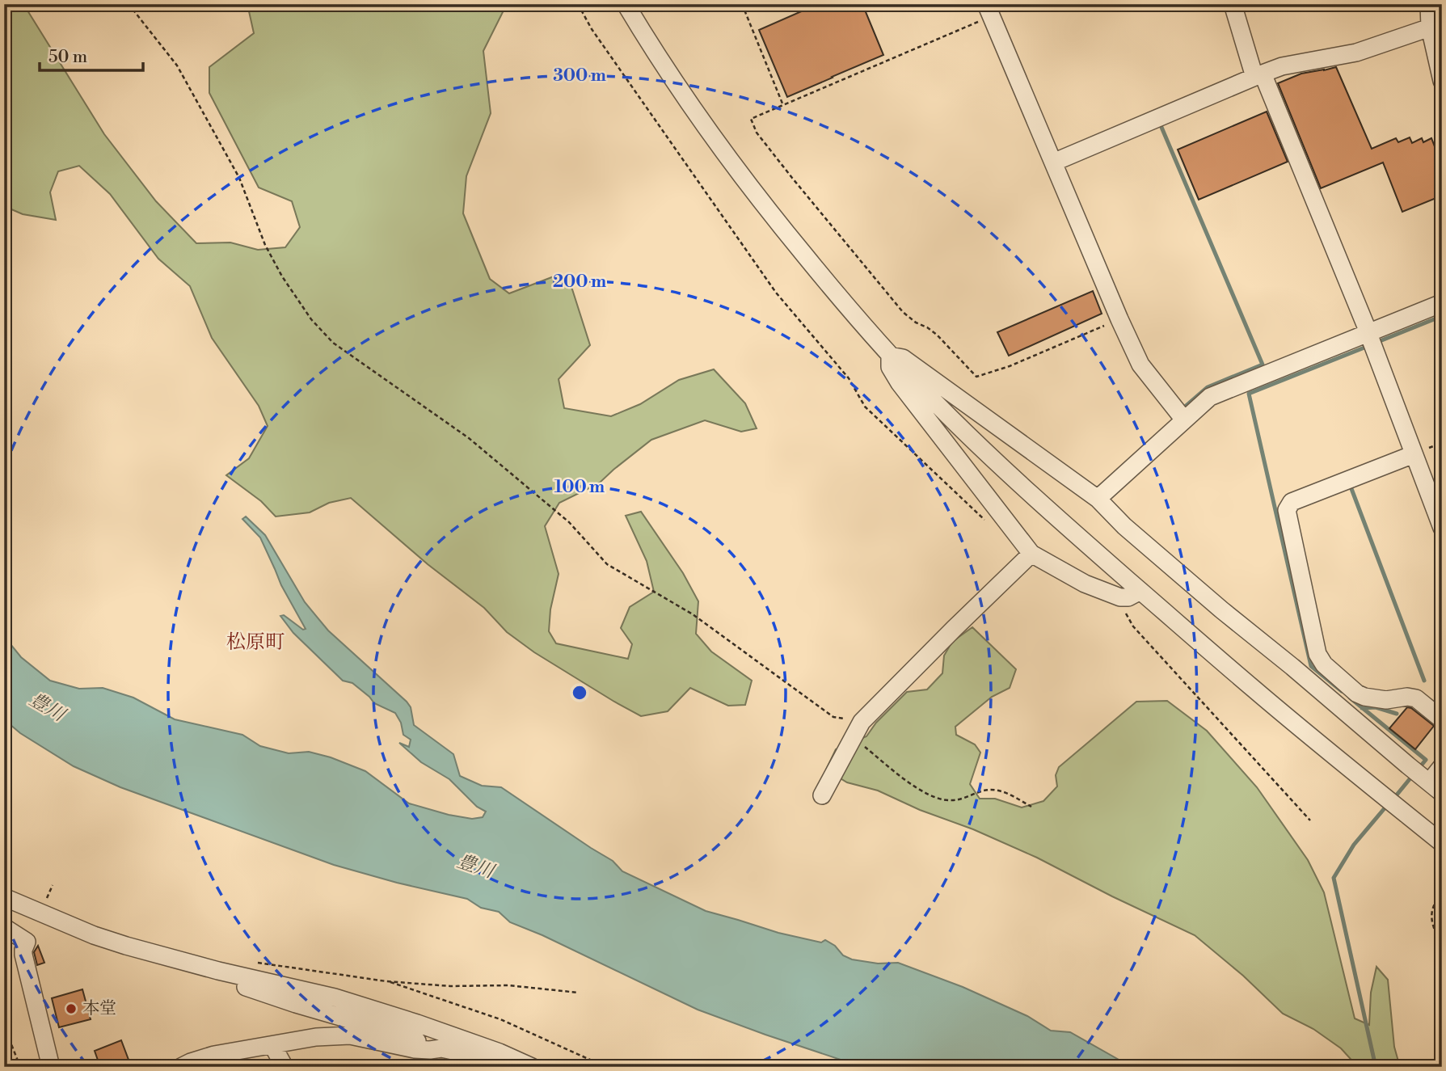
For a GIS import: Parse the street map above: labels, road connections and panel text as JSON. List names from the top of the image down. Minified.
{"districts":["松原町"],"water":["豊川"],"places":["本堂"],"scale_bar":"50 m","rings":["300 m","200 m","100 m"]}
